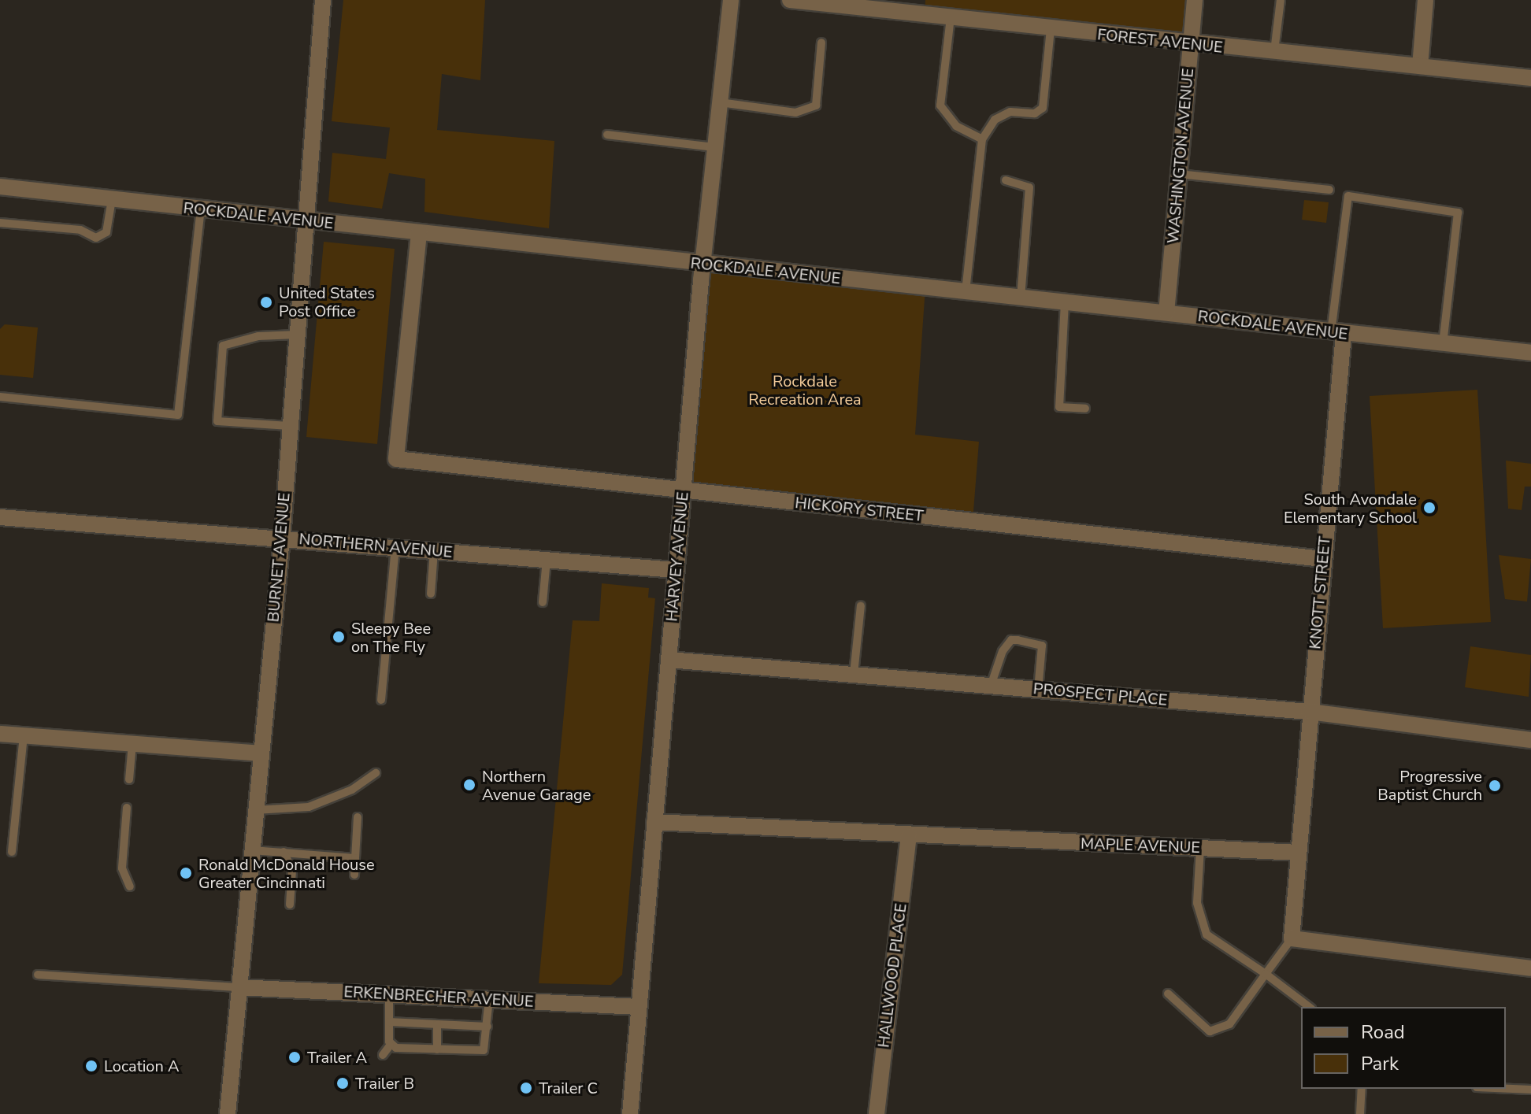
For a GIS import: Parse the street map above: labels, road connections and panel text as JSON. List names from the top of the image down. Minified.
{"streets":{"street":["FOREST AVENUE","WASHINGTON AVENUE","ROCKDALE AVENUE","HICKORY STREET","NORTHERN AVENUE","HARVEY AVENUE","BURNET AVENUE","KNOTT STREET","PROSPECT PLACE","MAPLE AVENUE","HALLWOOD PLACE","ERKENBRECHER AVENUE"]},"crossings":[["FOREST AVENUE","WASHINGTON AVENUE"],["WASHINGTON AVENUE","ROCKDALE AVENUE"],["ROCKDALE AVENUE","HICKORY STREET"],["ROCKDALE AVENUE","HARVEY AVENUE"],["ROCKDALE AVENUE","BURNET AVENUE"],["ROCKDALE AVENUE","KNOTT STREET"],["HICKORY STREET","HARVEY AVENUE"],["HICKORY STREET","KNOTT STREET"],["NORTHERN AVENUE","HARVEY AVENUE"],["NORTHERN AVENUE","BURNET AVENUE"],["HARVEY AVENUE","PROSPECT PLACE"],["HARVEY AVENUE","MAPLE AVENUE"],["HARVEY AVENUE","ERKENBRECHER AVENUE"],["BURNET AVENUE","ERKENBRECHER AVENUE"],["KNOTT STREET","PROSPECT PLACE"],["KNOTT STREET","MAPLE AVENUE"],["MAPLE AVENUE","HALLWOOD PLACE"]],"parks":["Rockdale Recreation Area"],"places":["United States Post Office","South Avondale Elementary School","Sleepy Bee on The Fly","Northern Avenue Garage","Progressive Baptist Church","Ronald McDonald House Greater Cincinnati","Trailer A","Location A","Trailer B","Trailer C"],"legend":["Road","Park"]}
